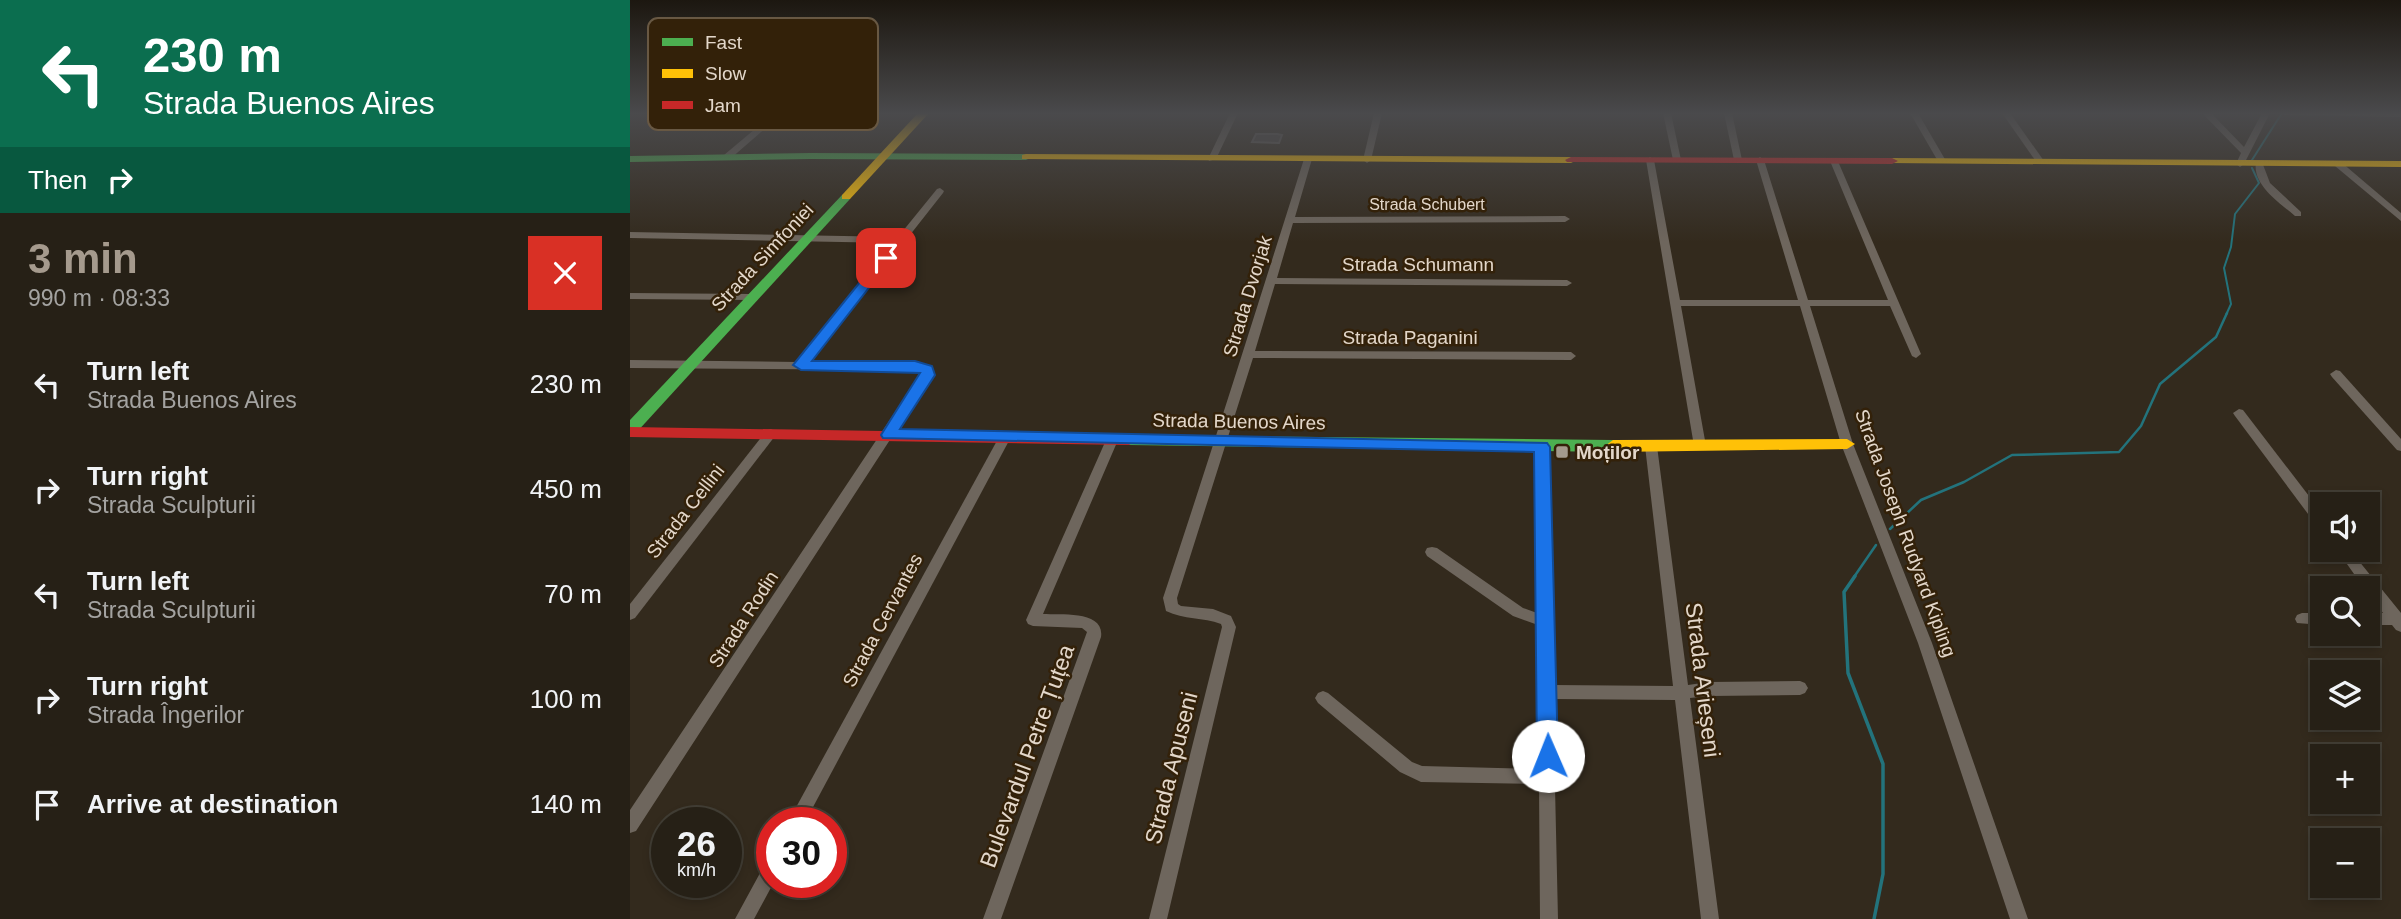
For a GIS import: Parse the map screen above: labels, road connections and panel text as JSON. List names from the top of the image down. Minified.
{"streets":{"street":["Strada Schubert","Strada Simfoniei","Strada Schumann","Strada Dvorjak","Strada Paganini","Strada Buenos Aires","Strada Cellini","Strada Joseph Rudyard Kipling","Strada Rodin","Strada Cervantes","Strada Arieșeni","Bulevardul Petre Țuțea","Strada Apuseni"]},"crossings":[["Strada Schubert","Strada Dvorjak"],["Strada Simfoniei","Strada Buenos Aires"],["Strada Schumann","Strada Dvorjak"],["Strada Dvorjak","Strada Paganini"],["Strada Dvorjak","Strada Buenos Aires"],["Strada Dvorjak","Strada Apuseni"],["Strada Buenos Aires","Strada Cellini"],["Strada Buenos Aires","Strada Joseph Rudyard Kipling"],["Strada Buenos Aires","Strada Rodin"],["Strada Buenos Aires","Strada Cervantes"],["Strada Buenos Aires","Strada Arieșeni"],["Strada Buenos Aires","Bulevardul Petre Țuțea"]],"places":{"transit":["Moților"]},"legend":["Fast","Slow","Jam"],"page":{"turn":["230 m","Strada Buenos Aires"],"then":"Then","heading":["3 min","990 m · 08:33"],"list":[{"name":"Turn left","note":"Strada Buenos Aires","value":"230 m"},{"name":"Turn right","note":"Strada Sculpturii","value":"450 m"},{"name":"Turn left","note":"Strada Sculpturii","value":"70 m"},{"name":"Turn right","note":"Strada Îngerilor","value":"100 m"},{"name":"Arrive at destination","value":"140 m"}],"map_buttons":["+","−"],"speed":"26 km/h","limit":"30"}}
